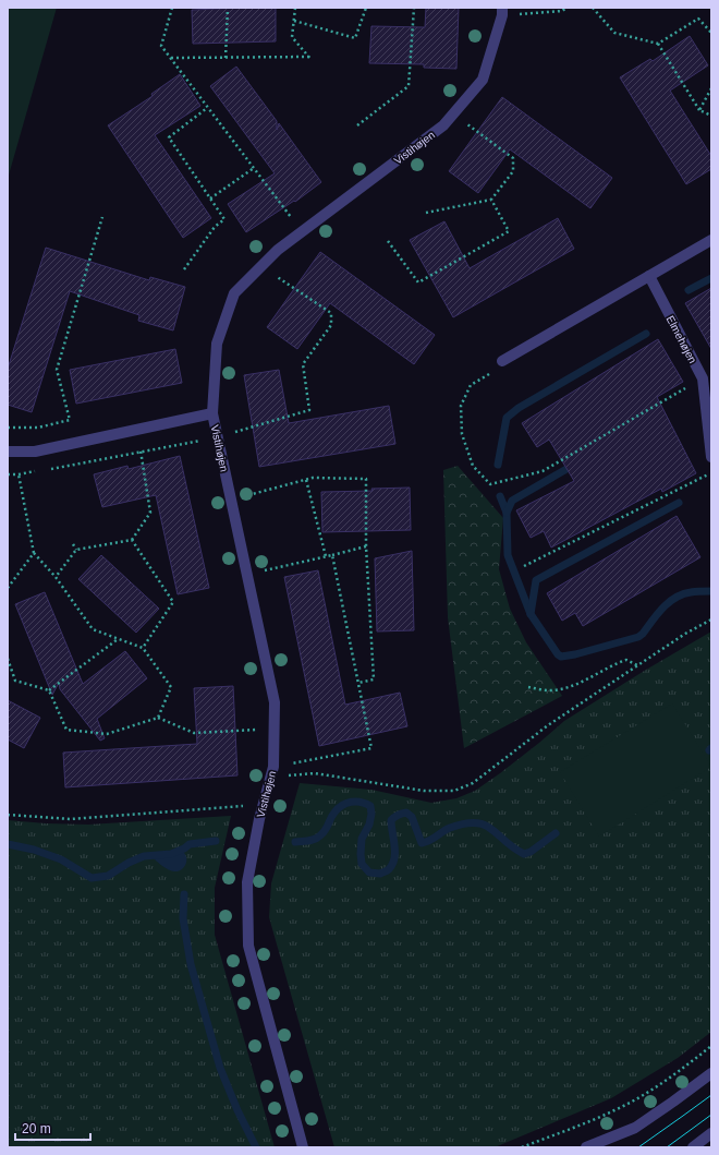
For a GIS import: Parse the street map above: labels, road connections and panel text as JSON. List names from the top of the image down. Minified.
{"streets":{"street":["Vistihøjen","Elmehøjen"]},"scale_bar":"20 m"}
